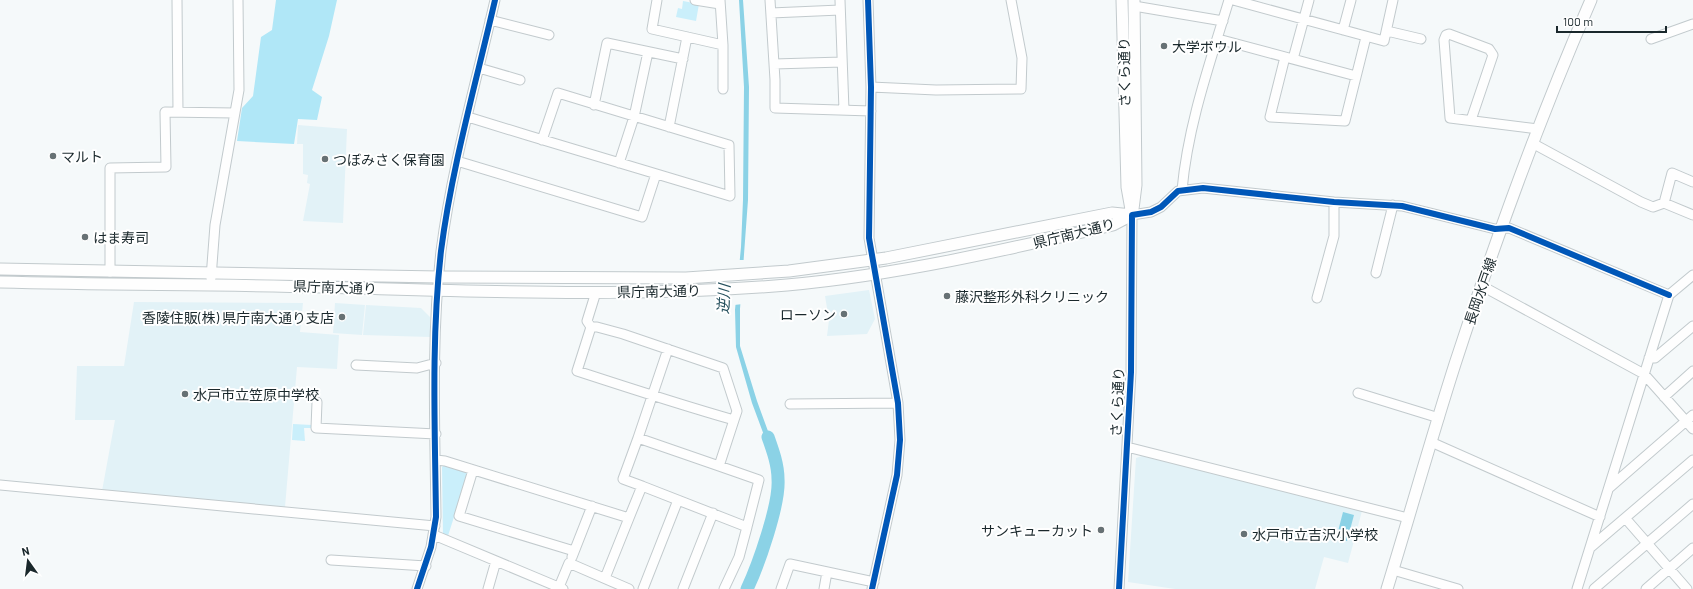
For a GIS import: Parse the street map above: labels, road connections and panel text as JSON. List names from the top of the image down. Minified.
{"streets":{"main road":["さくら通り","県庁南大通り","長岡水戸線"]},"crossings":[["さくら通り","県庁南大通り"]],"water":["逆川"],"places":["大学ボウル","マルト","つぼみさく保育園","はま寿司","藤沢整形外科クリニック","ローソン","香陵住販(株) 県庁南大通り支店","水戸市立笠原中学校","サンキューカット","水戸市立吉沢小学校"],"scale_bar":"100 m","north":"top"}
